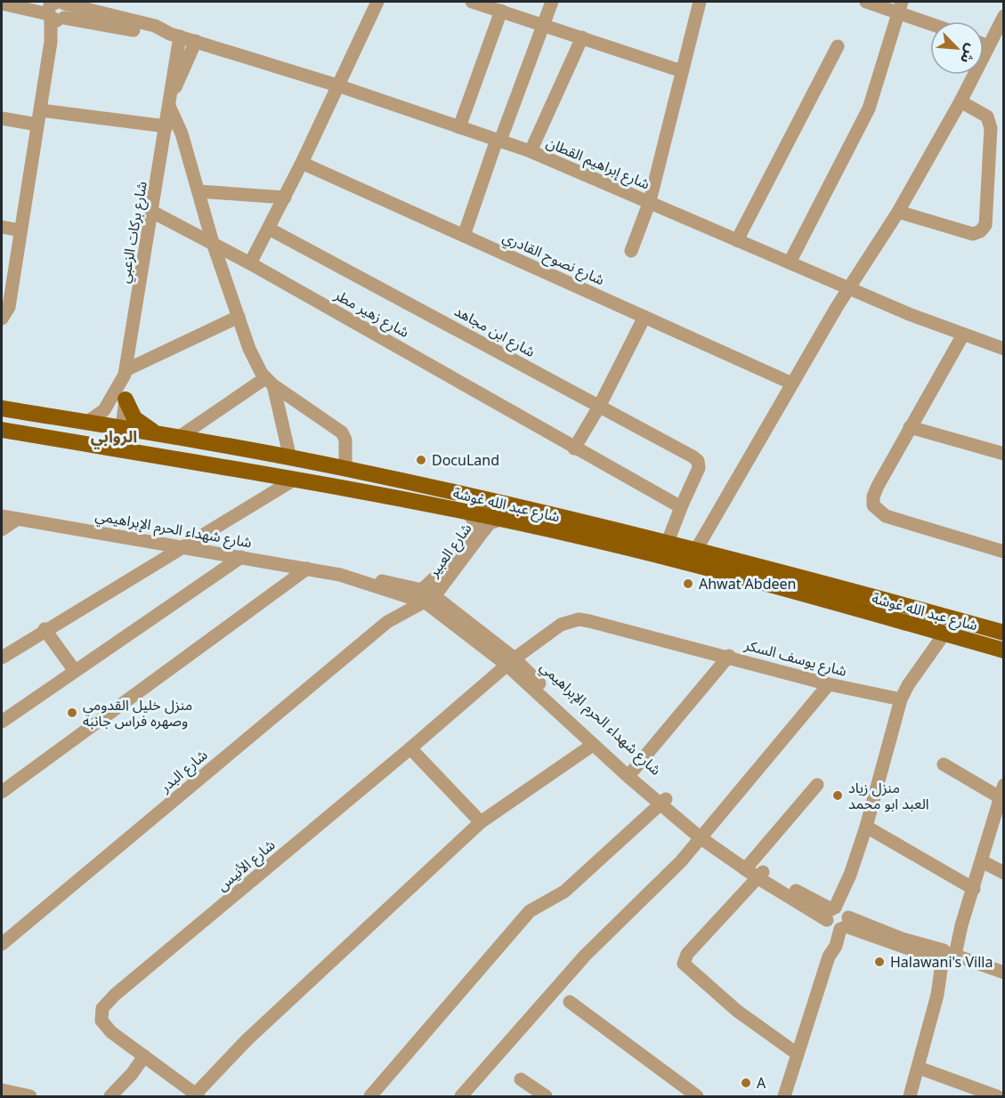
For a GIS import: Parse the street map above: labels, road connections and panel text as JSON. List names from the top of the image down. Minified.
{"streets":{"main road":["شارع عبد الله غوشة"],"street":["شارع إبراهيم القطان","شارع بركات الزعبي","شارع نصوح القادري","شارع زهير مطر","شارع ابن مجاهد","شارع شهداء الحرم الإبراهيمي","شارع العبير","شارع يوسف السكر","شارع البدر","شارع الأنيس"]},"crossings":[["شارع إبراهيم القطان","شارع بركات الزعبي"],["شارع بركات الزعبي","شارع زهير مطر"],["شارع بركات الزعبي","شارع عبد الله غوشة"],["شارع زهير مطر","شارع ابن مجاهد"],["شارع عبد الله غوشة","شارع العبير"],["شارع شهداء الحرم الإبراهيمي","شارع العبير"],["شارع شهداء الحرم الإبراهيمي","شارع يوسف السكر"],["شارع شهداء الحرم الإبراهيمي","شارع البدر"],["شارع شهداء الحرم الإبراهيمي","شارع الأنيس"],["شارع العبير","شارع البدر"],["شارع يوسف السكر","شارع الأنيس"]],"districts":["الروابي"],"places":["DocuLand","Ahwat Abdeen","منزل خليل القدومي وصهره فراس جانبه","منزل زياد العبد ابو محمد","Halawani's Villa","A"],"north":"bottom right"}
